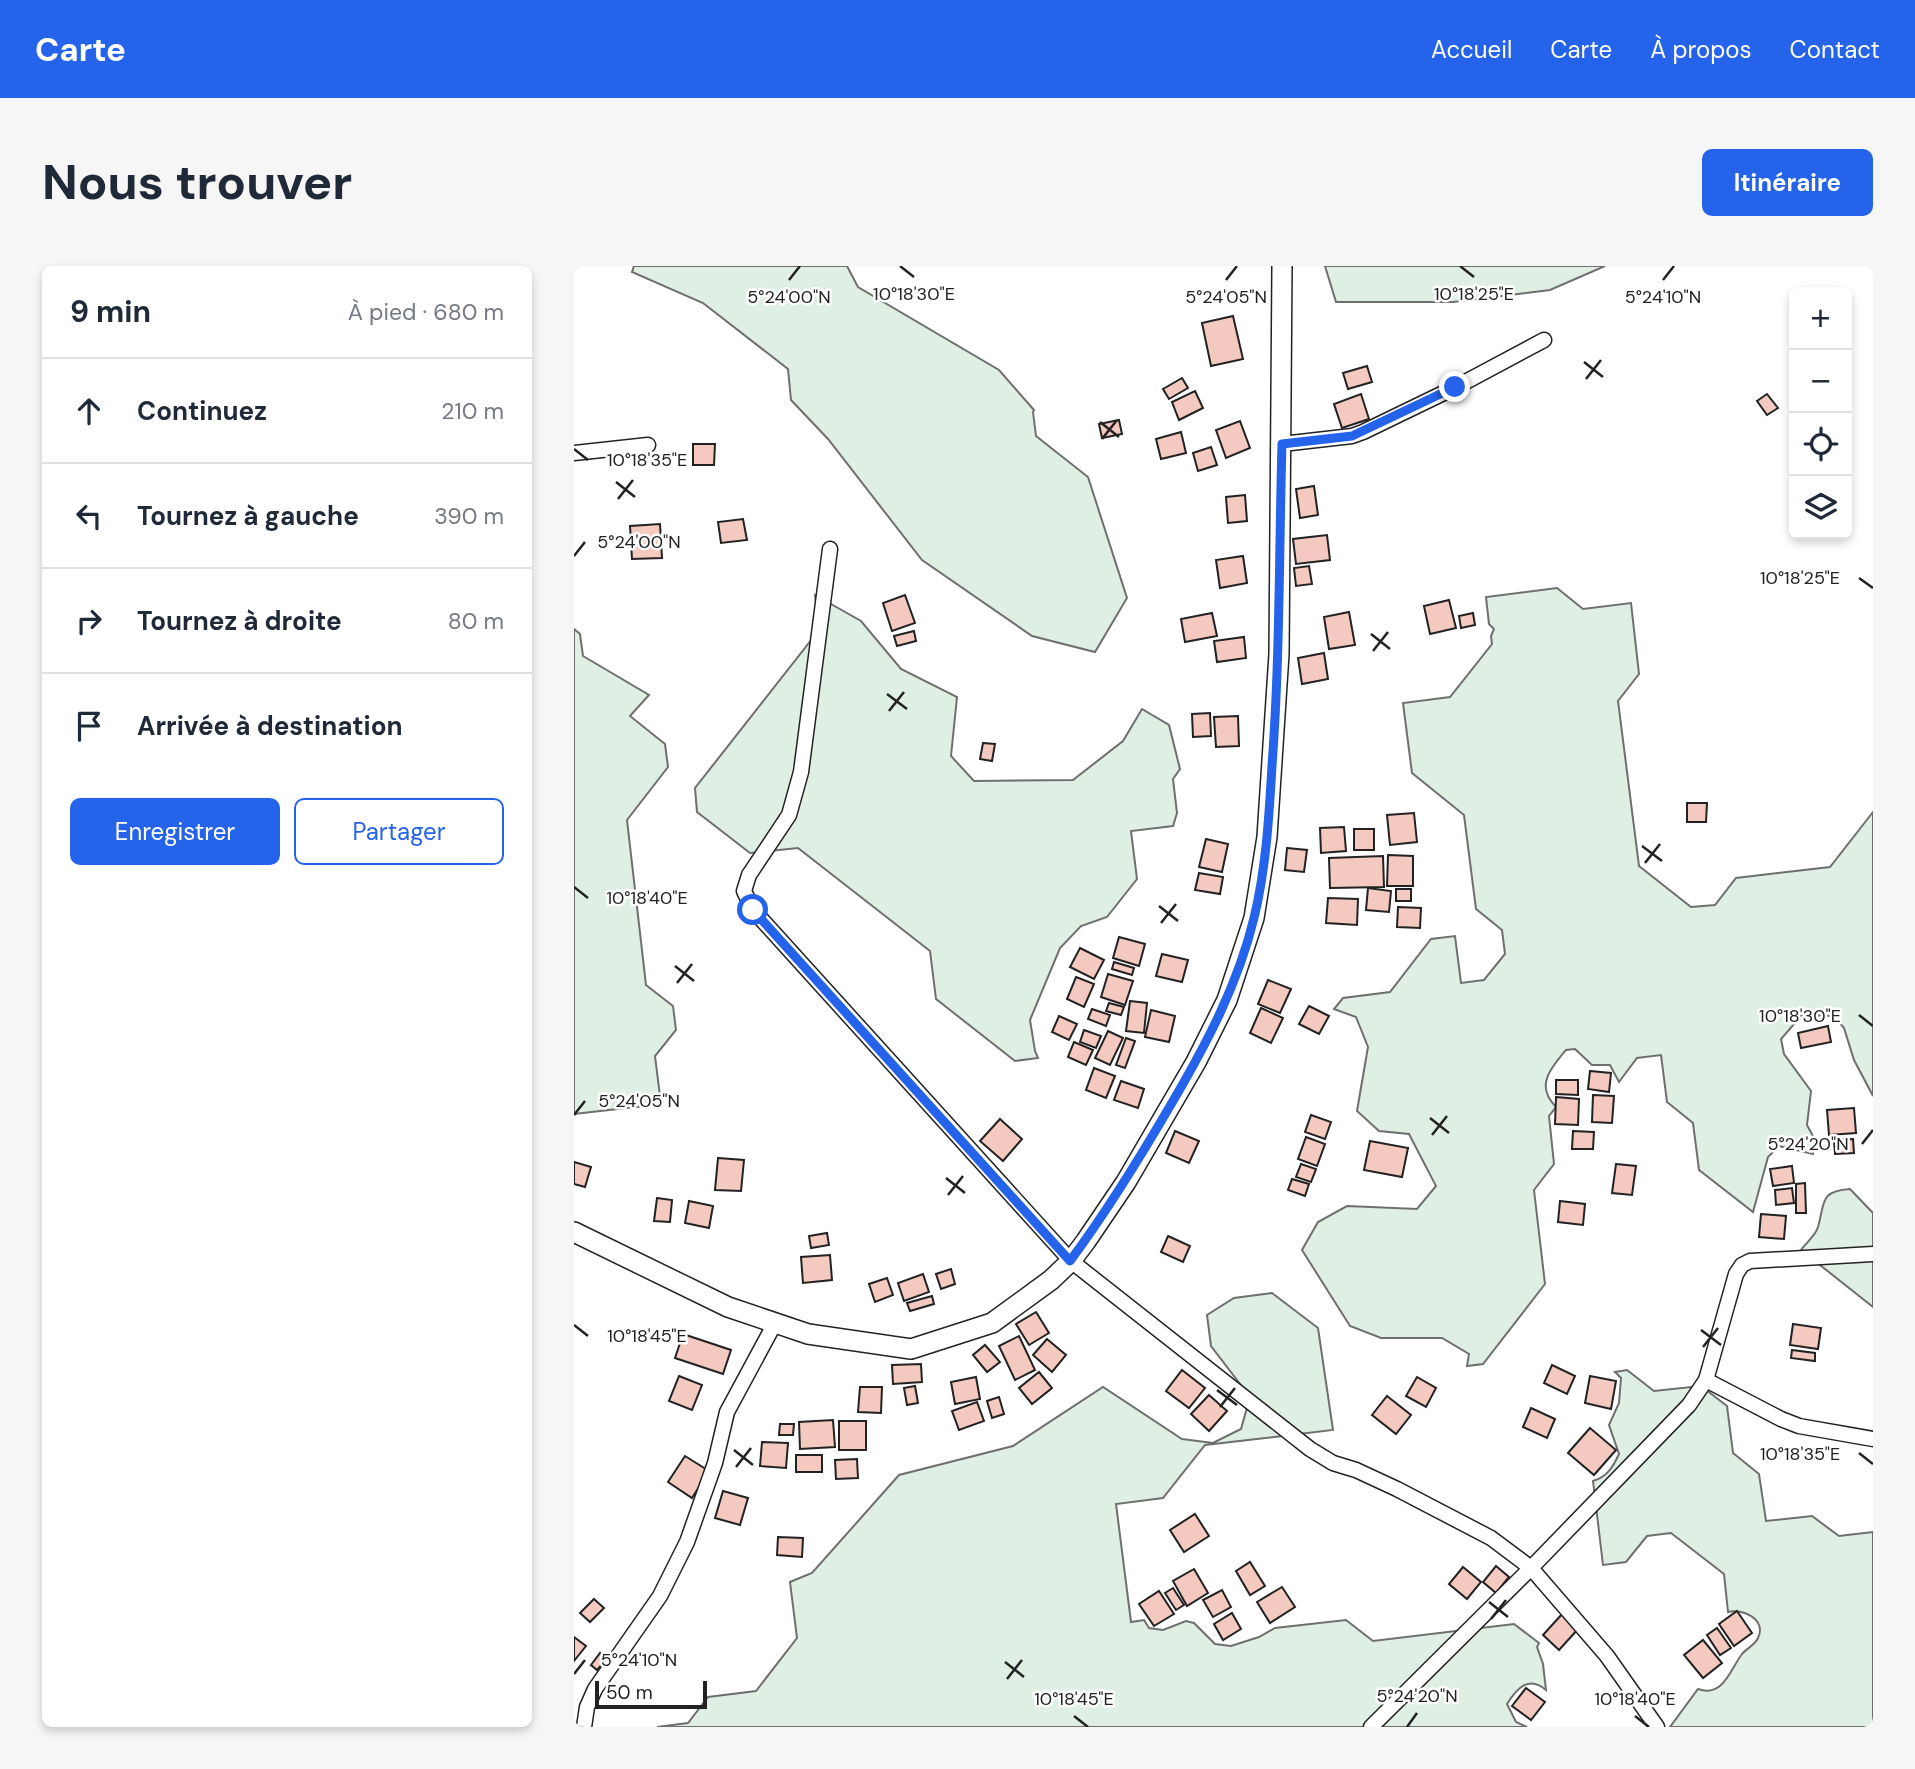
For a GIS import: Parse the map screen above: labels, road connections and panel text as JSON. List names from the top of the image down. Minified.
{"scale_bar":"50 m","page":{"header":"Carte","nav":["Accueil","Carte","À propos","Contact"],"buttons":["Itinéraire",["Enregistrer","Partager"]],"title":"Nous trouver","heading":["9 min","À pied · 680 m"],"map_buttons":["+","−"],"list":[["Continuez","210 m"],["Tournez à gauche","390 m"],["Tournez à droite","80 m"],"Arrivée à destination"],"scale":"50 m"},"coordinates":["10°18'30\"E","10°18'25\"E","5°24'00\"N","5°24'05\"N","5°24'10\"N","10°18'35\"E","10°18'40\"E","5°24'20\"N","10°18'45\"E"]}
